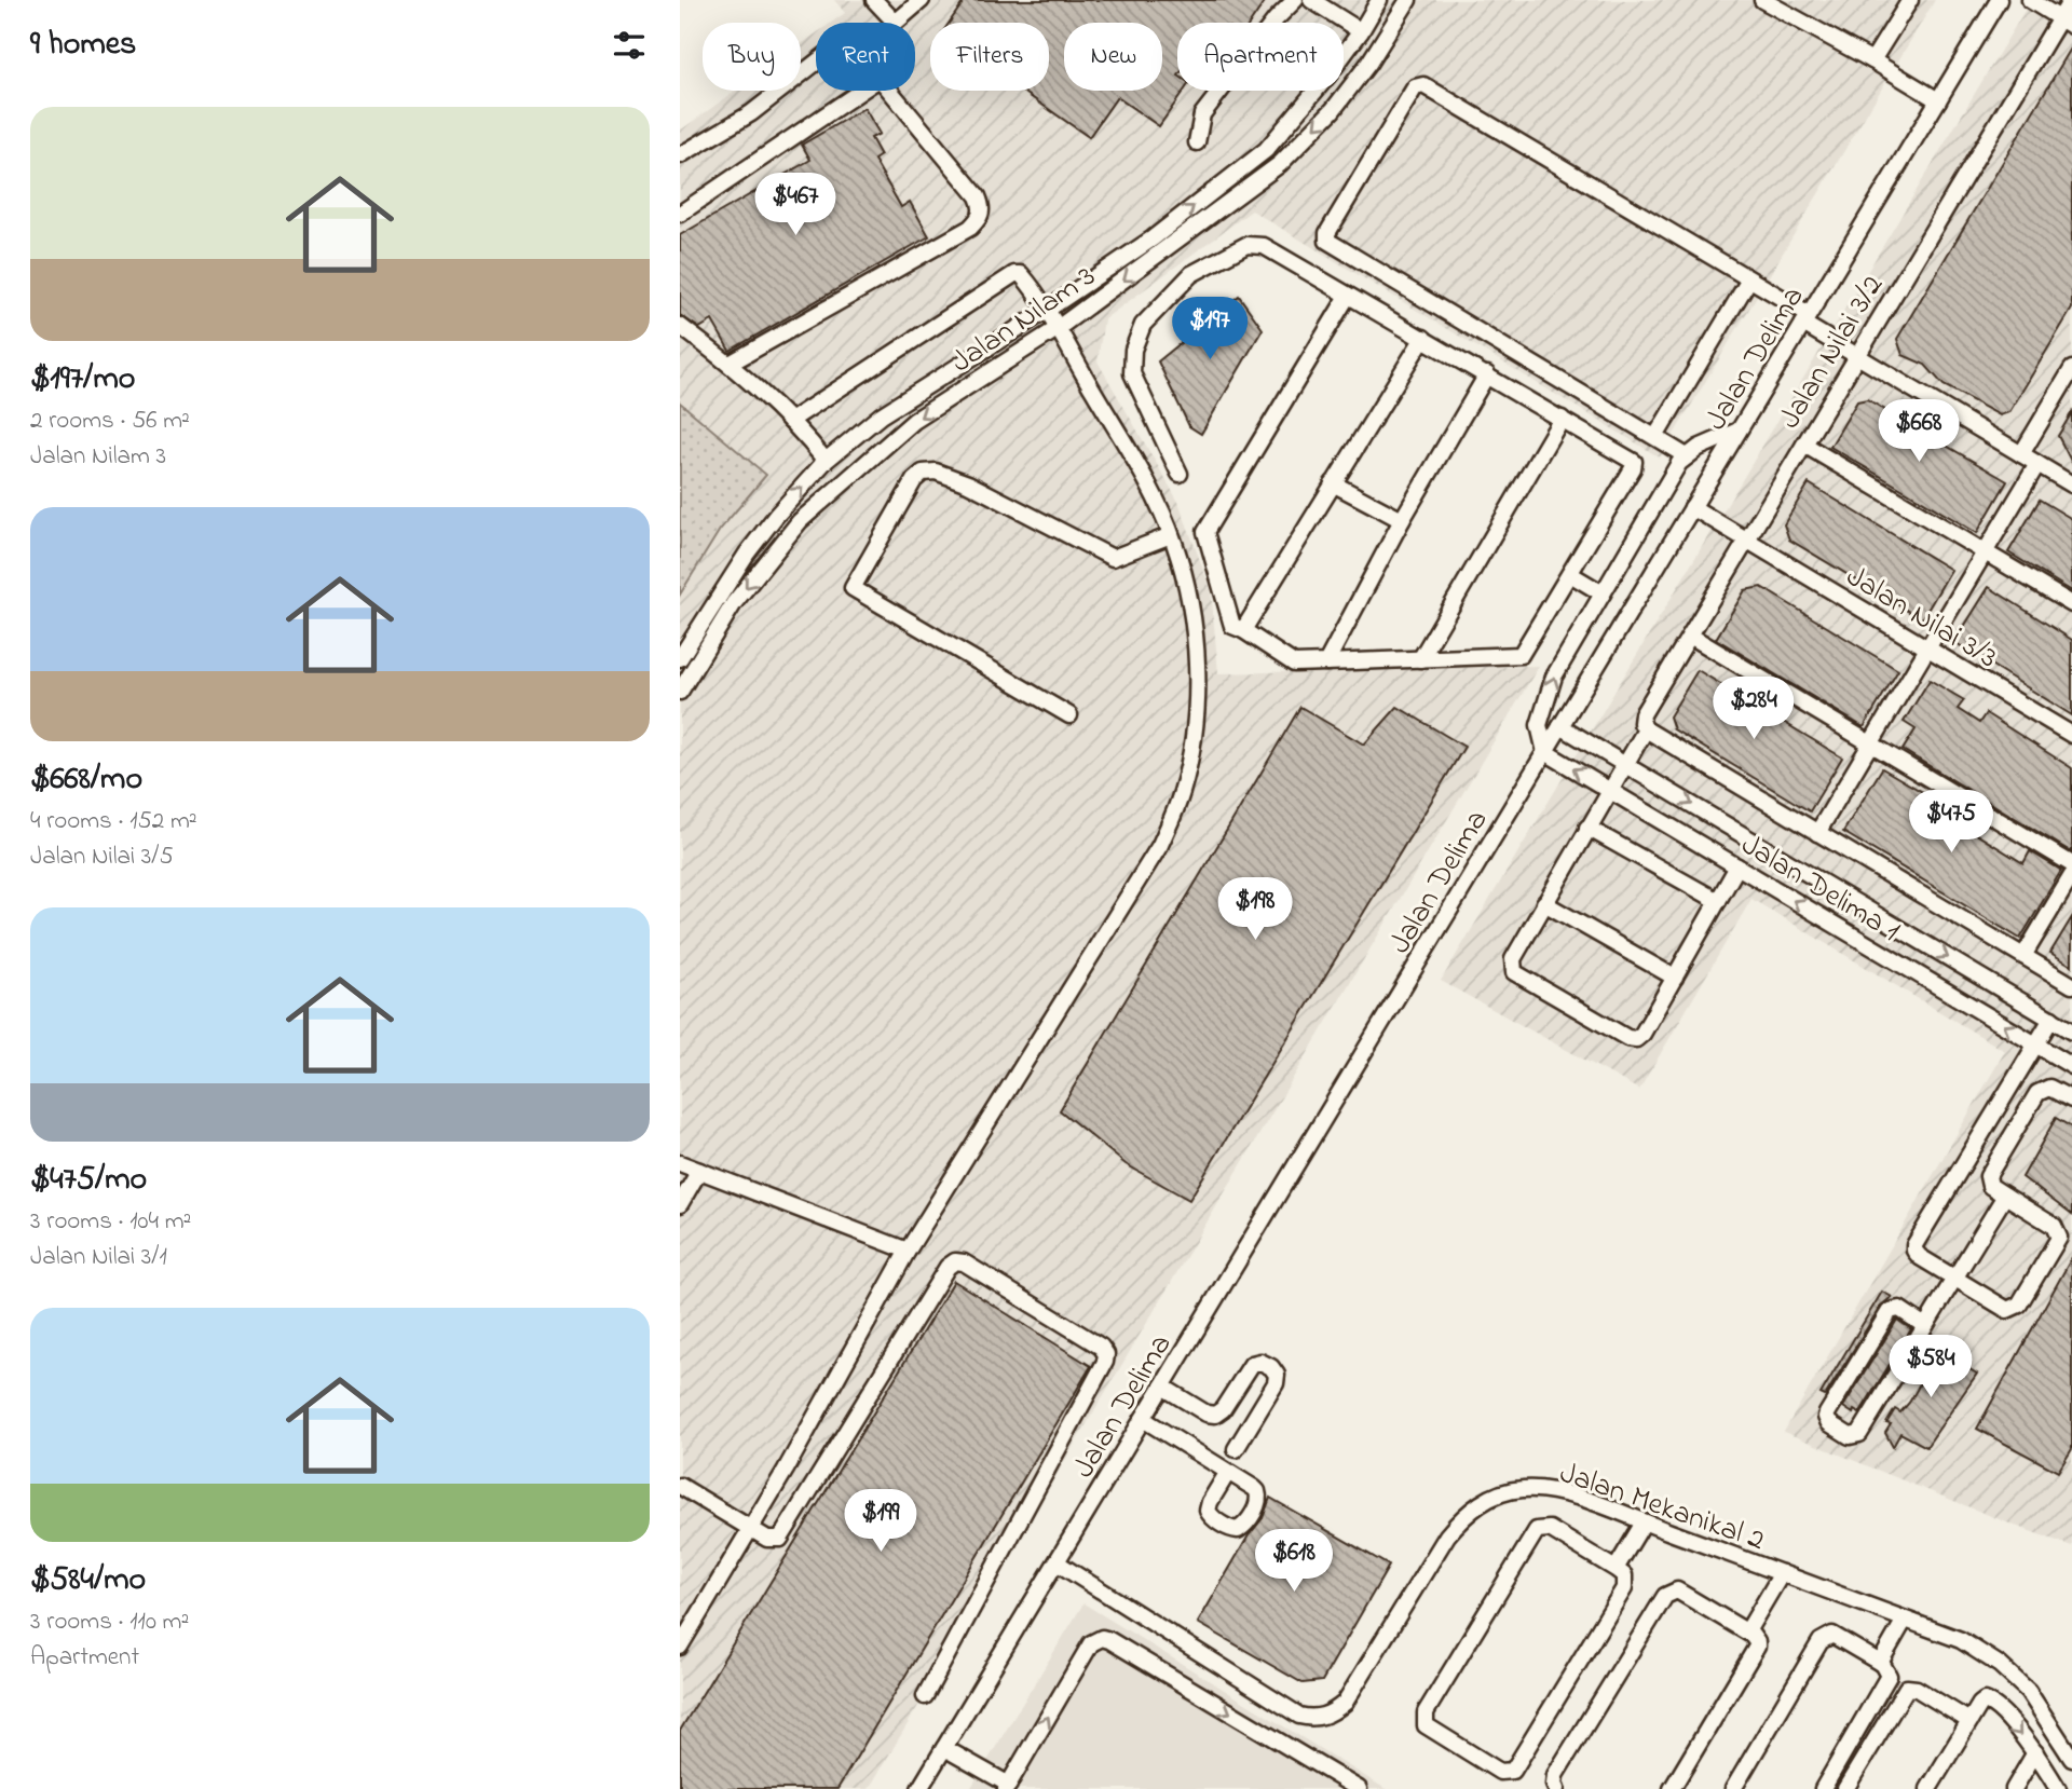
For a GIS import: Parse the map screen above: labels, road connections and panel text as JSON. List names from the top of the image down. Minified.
{"streets":{"street":["Jalan Nilam 3","Jalan Nilai 3/2","Jalan Delima","Jalan Nilai 3/3","Jalan Delima 1","Jalan Mekanikal 2"]},"crossings":[["Jalan Nilai 3/2","Jalan Nilai 3/3"],["Jalan Nilai 3/2","Jalan Delima 1"],["Jalan Delima","Jalan Nilai 3/3"],["Jalan Delima","Jalan Delima 1"],["Jalan Delima","Jalan Mekanikal 2"]],"page":{"heading":"9 homes","chip":["Buy","Rent","Filters","New","Apartment"],"list":[{"name":"$197/mo","note":"2 rooms · 56 m² · Jalan Nilam 3"},{"name":"$668/mo","note":"4 rooms · 152 m² · Jalan Nilai 3/5"},{"name":"$475/mo","note":"3 rooms · 104 m² · Jalan Nilai 3/1"},{"name":"$584/mo","note":"3 rooms · 110 m² · Apartment"}],"price":["$467","$197","$668","$284","$475","$198","$584","$199","$618"]}}
